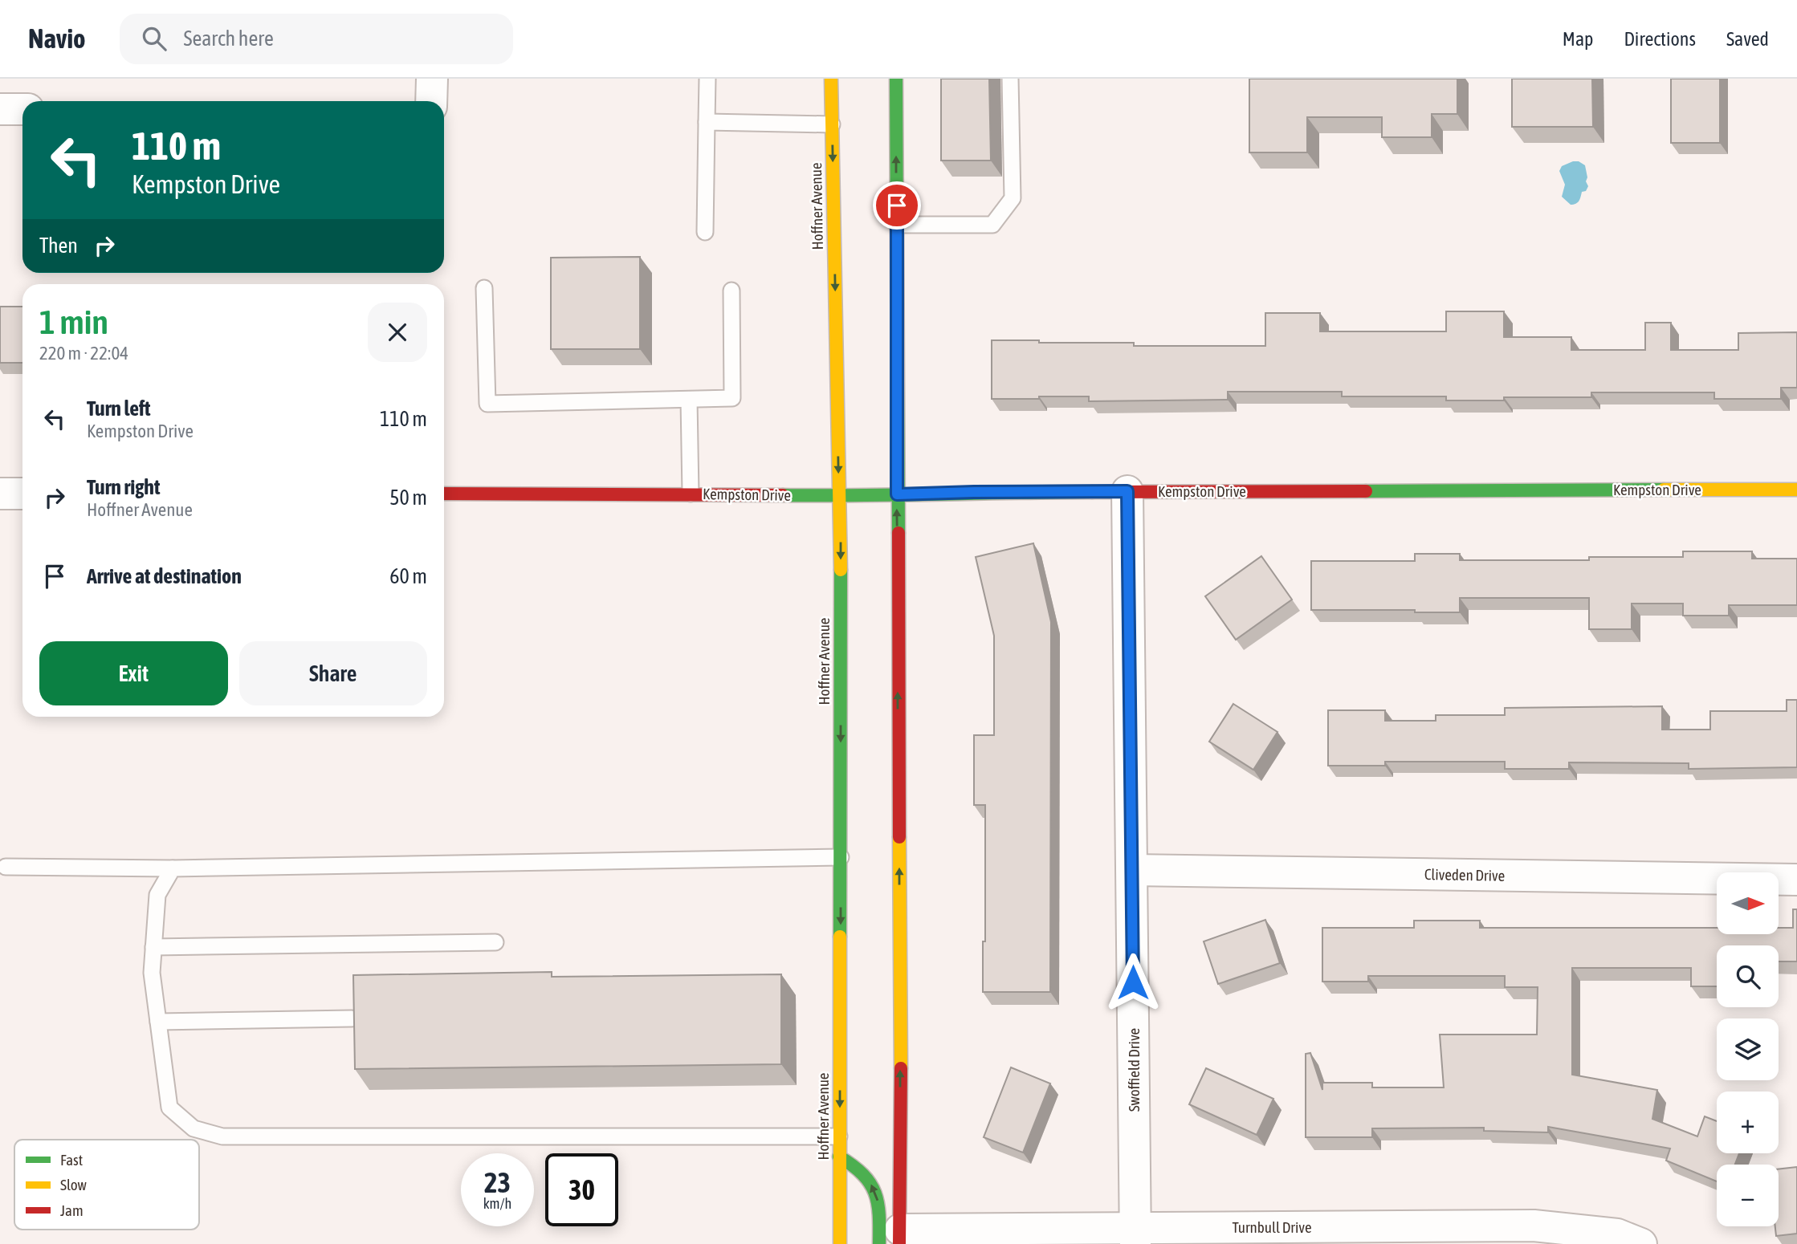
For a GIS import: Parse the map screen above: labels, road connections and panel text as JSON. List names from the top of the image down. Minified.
{"streets":{"main road":["Hoffner Avenue","Kempston Drive"],"street":["Cliveden Drive","Swoffield Drive","Turnbull Drive"]},"crossings":[["Hoffner Avenue","Kempston Drive"],["Kempston Drive","Swoffield Drive"],["Cliveden Drive","Swoffield Drive"],["Swoffield Drive","Turnbull Drive"]],"legend":["Fast","Slow","Jam"],"north":"right","page":{"header":"Navio","search":"Search here","nav":["Map","Directions","Saved"],"turn":["110 m","Kempston Drive"],"then":"Then","heading":["1 min","220 m · 22:04"],"list":[{"name":"Turn left","note":"Kempston Drive","value":"110 m"},{"name":"Turn right","note":"Hoffner Avenue","value":"50 m"},{"name":"Arrive at destination","value":"60 m"}],"buttons":["Exit","Share"],"map_buttons":["+","−"],"speed":"23 km/h","limit":"30"}}
